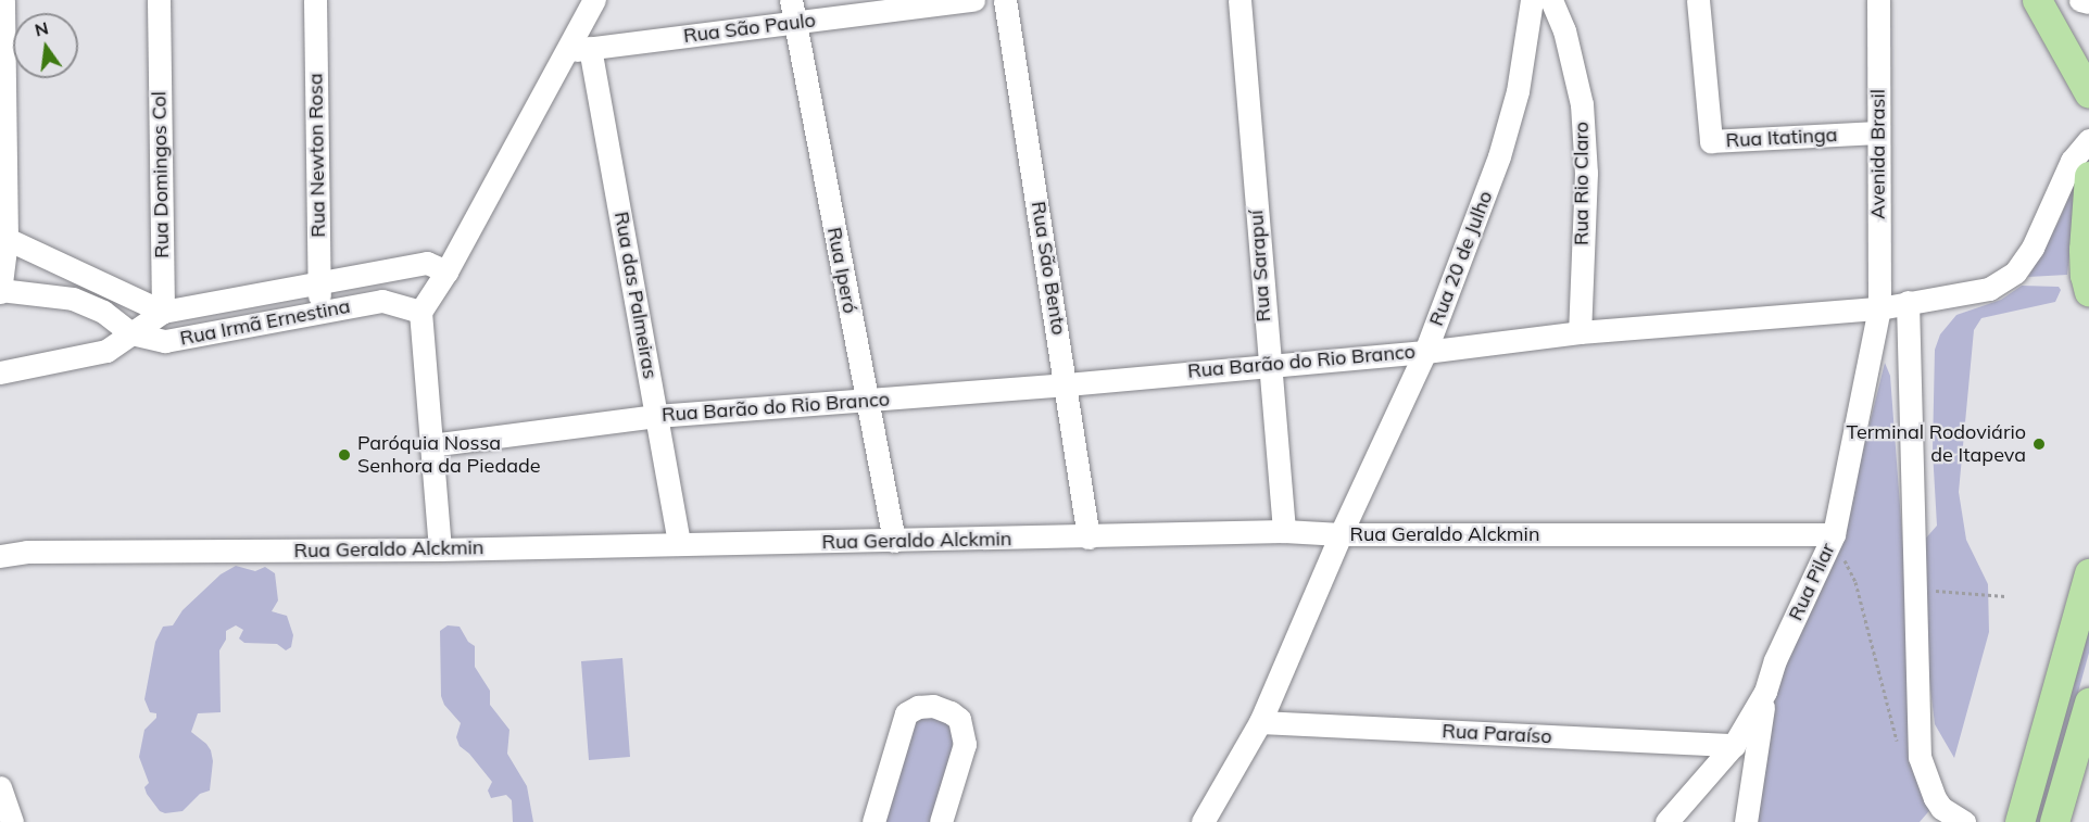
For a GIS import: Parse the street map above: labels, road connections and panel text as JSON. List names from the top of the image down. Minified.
{"streets":{"street":["Rua São Paulo","Rua Itatinga","Avenida Brasil","Rua Newton Rosa","Rua Domingos Col","Rua Rio Claro","Rua 20 de Julho","Rua Sarapuí","Rua São Bento","Rua Iperó","Rua das Palmeiras","Rua Irmã Ernestina","Rua Barão do Rio Branco","Rua Geraldo Alckmin","Rua Pilar","Rua Paraíso"]},"crossings":[["Rua São Paulo","Rua Iperó"],["Rua São Paulo","Rua das Palmeiras"],["Rua Itatinga","Avenida Brasil"],["Avenida Brasil","Rua Barão do Rio Branco"],["Avenida Brasil","Rua Pilar"],["Rua Newton Rosa","Rua Irmã Ernestina"],["Rua Domingos Col","Rua Irmã Ernestina"],["Rua Rio Claro","Rua Barão do Rio Branco"],["Rua 20 de Julho","Rua Barão do Rio Branco"],["Rua 20 de Julho","Rua Geraldo Alckmin"],["Rua 20 de Julho","Rua Paraíso"],["Rua Sarapuí","Rua Barão do Rio Branco"],["Rua Sarapuí","Rua Geraldo Alckmin"],["Rua São Bento","Rua Barão do Rio Branco"],["Rua São Bento","Rua Geraldo Alckmin"],["Rua Iperó","Rua Barão do Rio Branco"],["Rua Iperó","Rua Geraldo Alckmin"],["Rua das Palmeiras","Rua Barão do Rio Branco"],["Rua das Palmeiras","Rua Geraldo Alckmin"],["Rua Barão do Rio Branco","Rua Pilar"],["Rua Geraldo Alckmin","Rua Pilar"],["Rua Pilar","Rua Paraíso"]],"places":["Terminal Rodoviário de Itapeva","Paróquia Nossa Senhora da Piedade"],"north":"top"}
